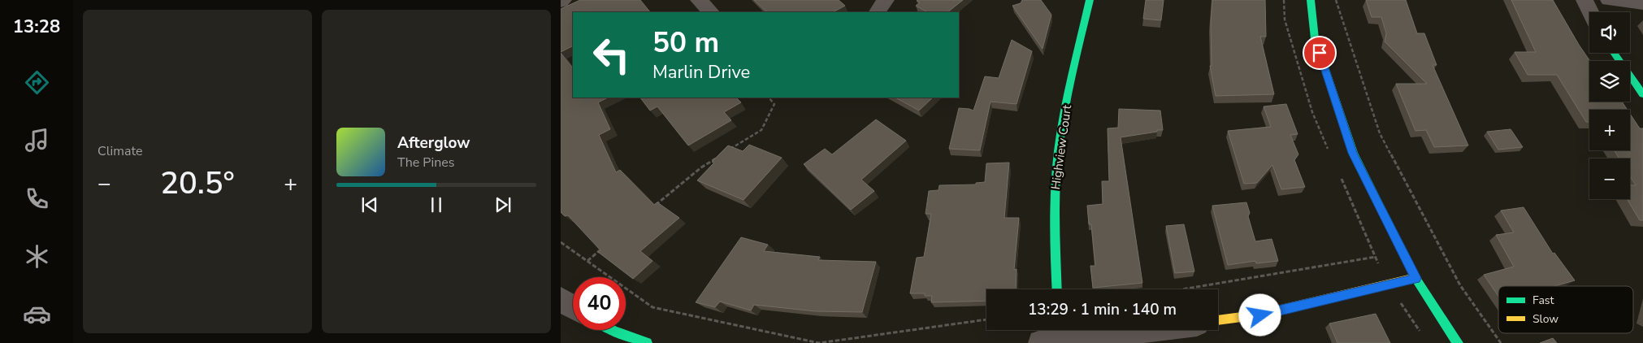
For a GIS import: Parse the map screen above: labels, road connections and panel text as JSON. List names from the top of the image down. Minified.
{"streets":{"street":["Highview Court"]},"legend":["Fast","Slow"],"page":{"tabs":"13:28","tile":"Climate","map_buttons":["+","−"],"turn":["50 m","Marlin Drive"],"song":["Afterglow","The Pines"],"heat":["−","20.5°","+"],"limit":"40","trip":"13:29 · 1 min · 140 m"}}
